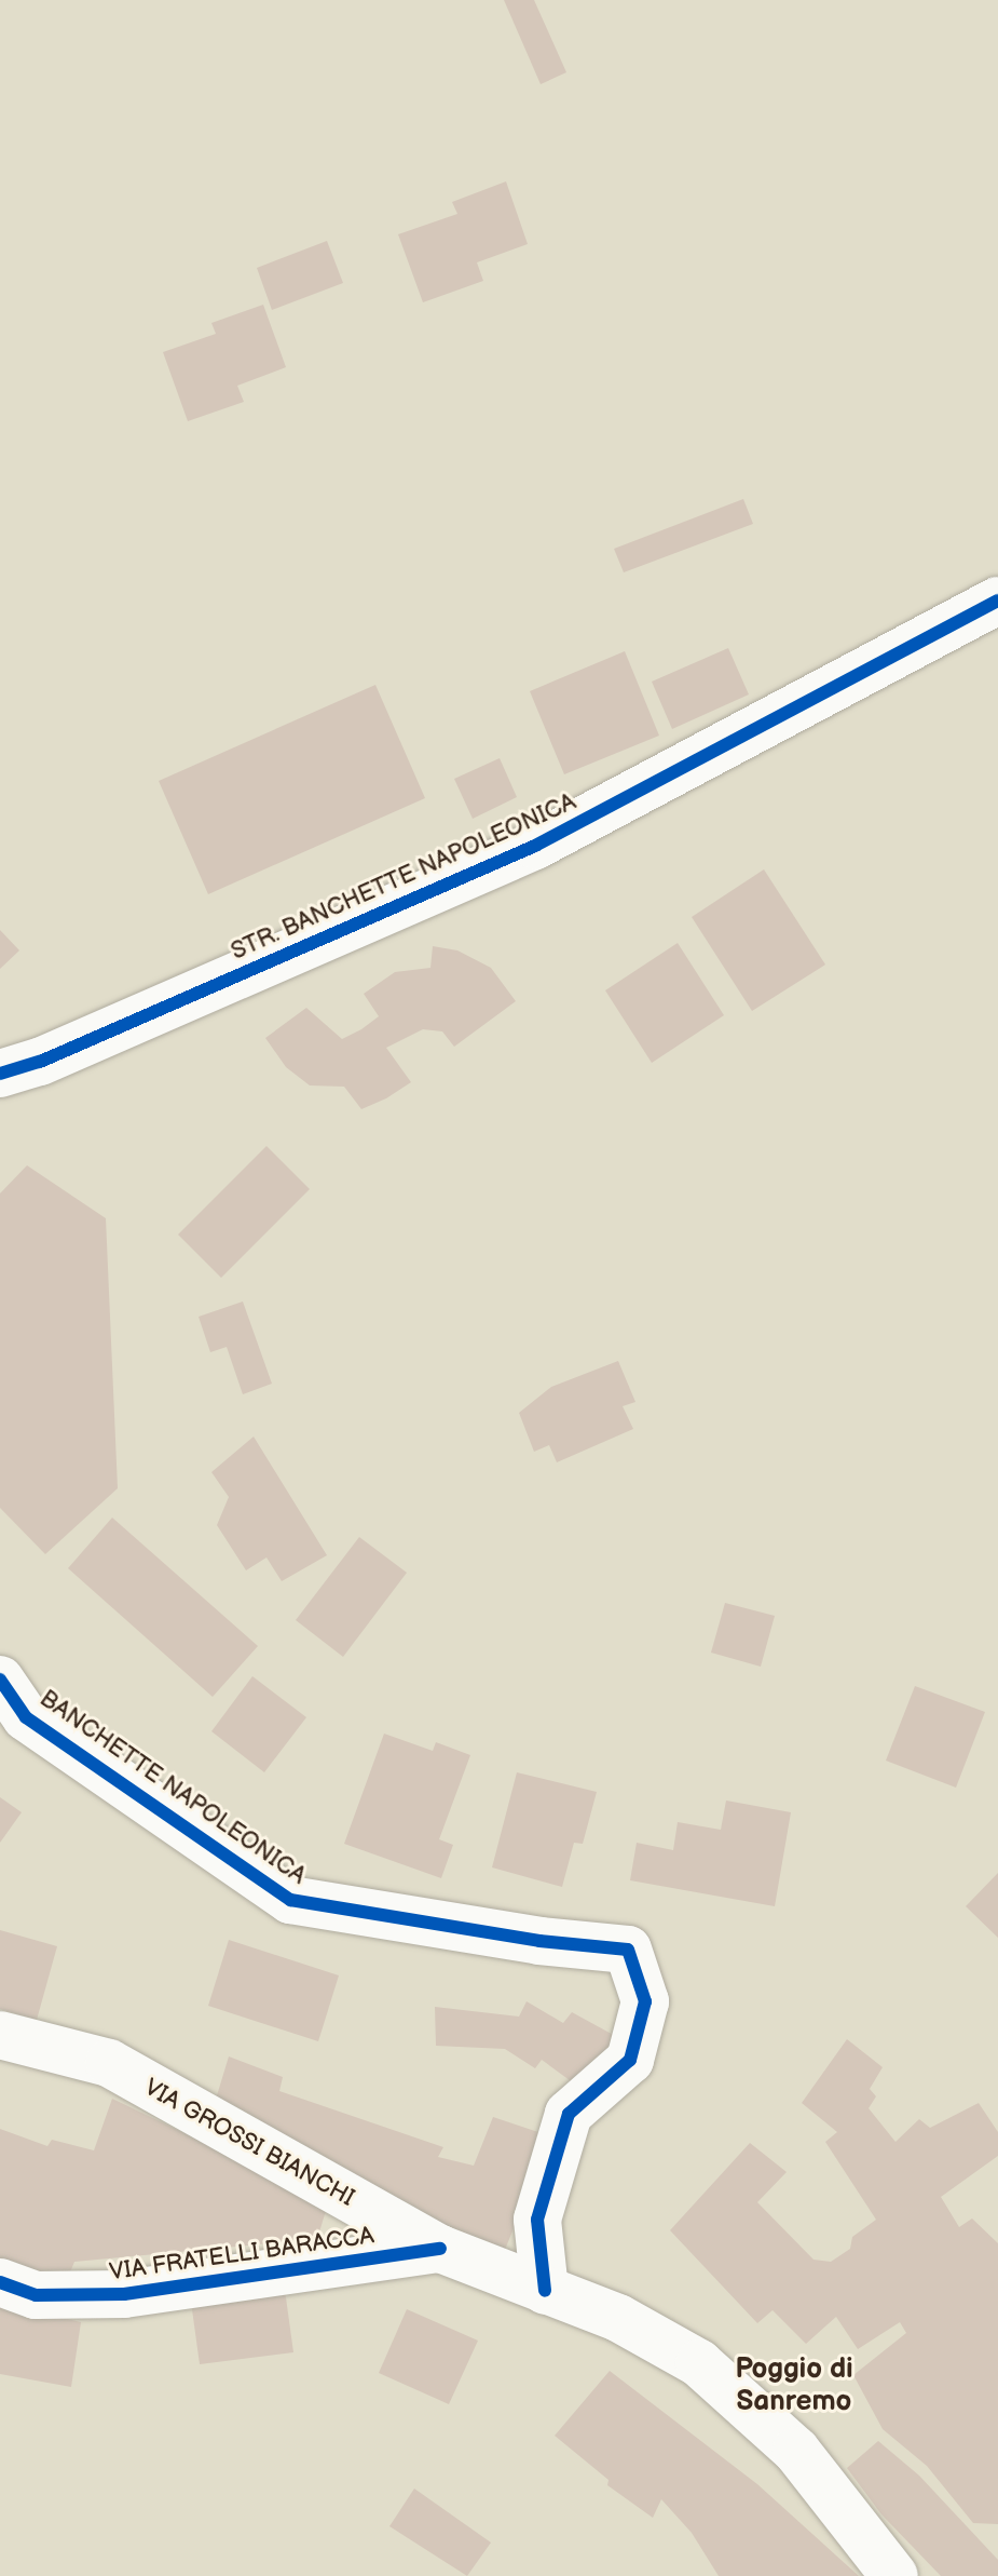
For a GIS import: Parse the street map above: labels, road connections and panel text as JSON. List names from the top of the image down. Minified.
{"streets":{"street":["STR. BANCHETTE NAPOLEONICA","BANCHETTE NAPOLEONICA","VIA GROSSI BIANCHI","VIA FRATELLI BARACCA"]},"crossings":[["BANCHETTE NAPOLEONICA","VIA GROSSI BIANCHI"],["VIA GROSSI BIANCHI","VIA FRATELLI BARACCA"]],"districts":["Poggio di Sanremo"]}
